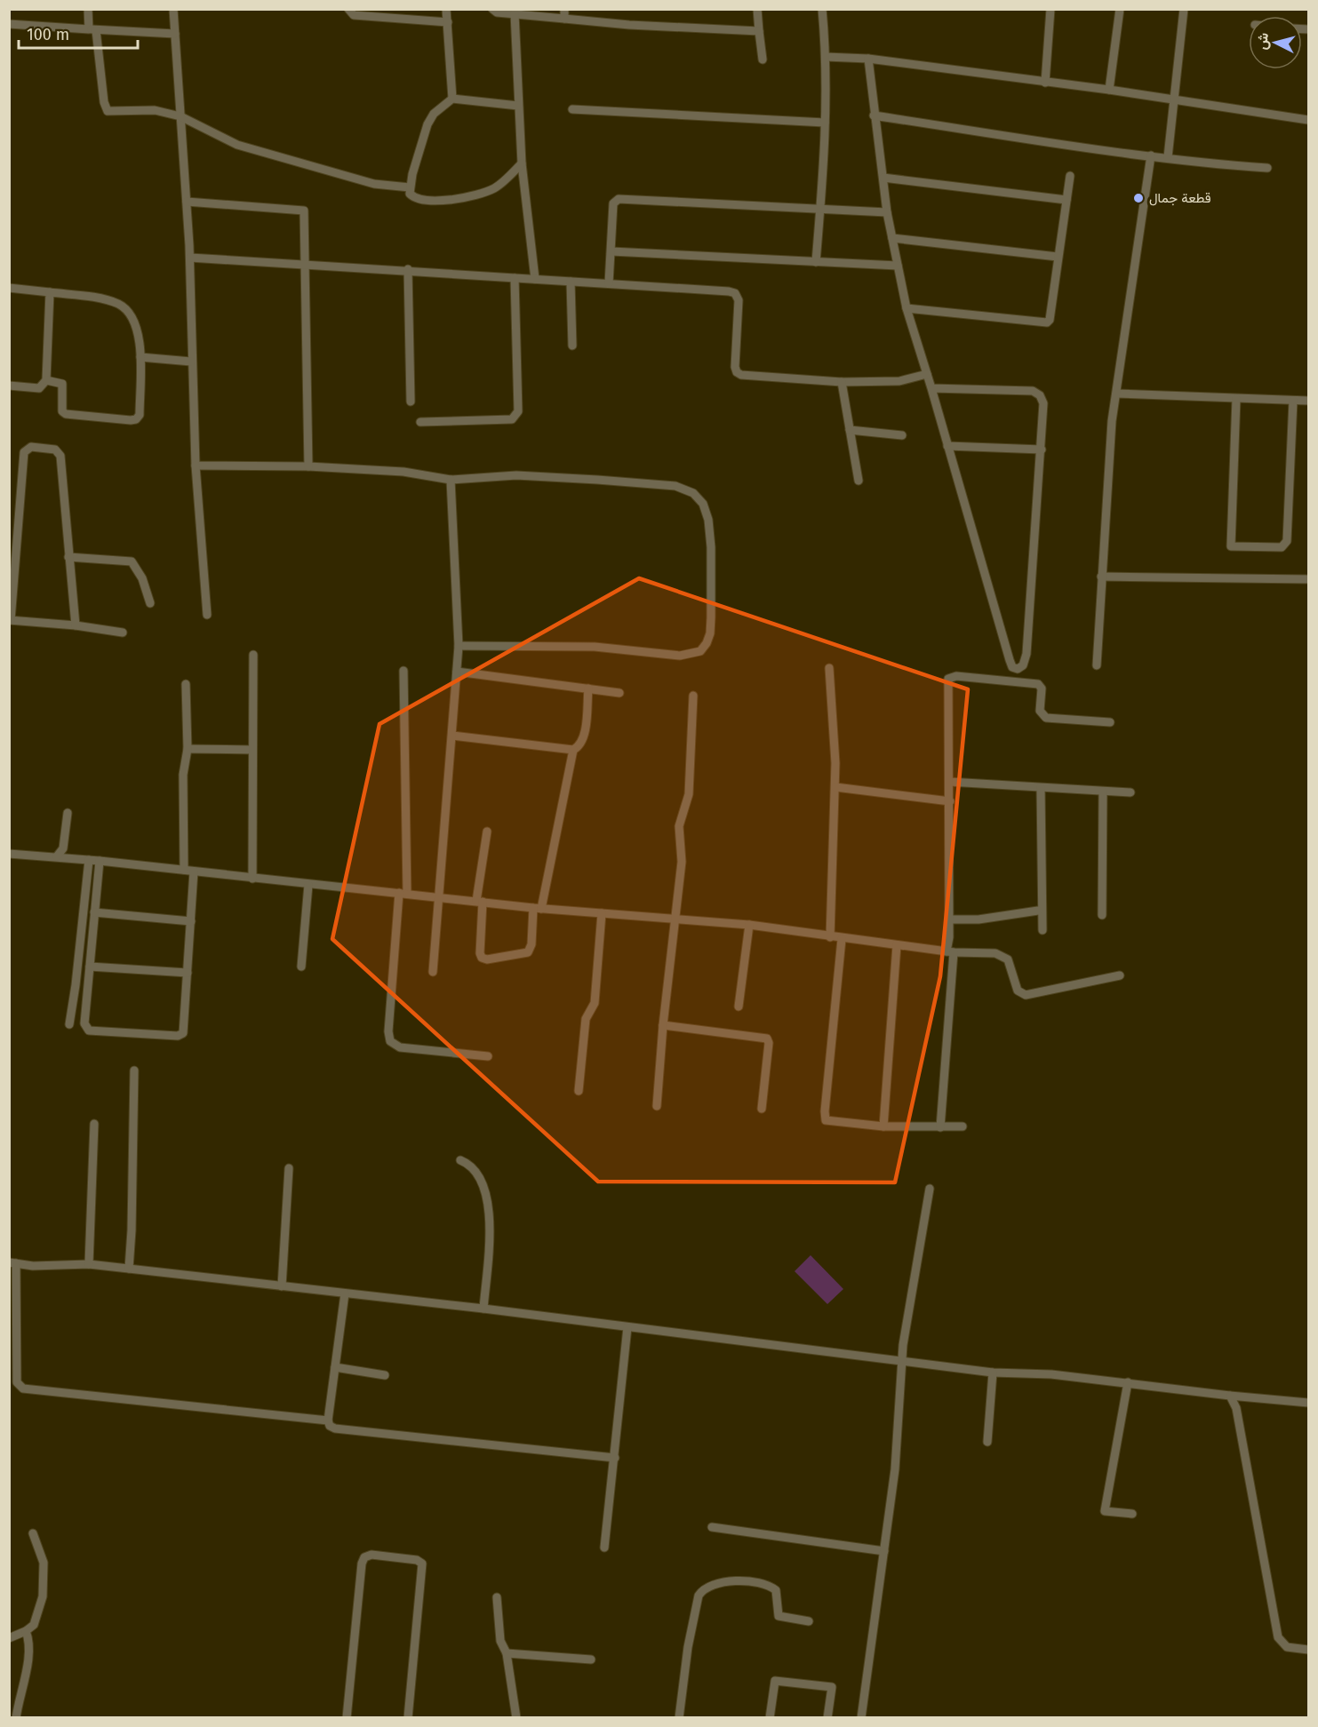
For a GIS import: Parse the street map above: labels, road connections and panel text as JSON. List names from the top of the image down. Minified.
{"places":["قطعة جمال"],"scale_bar":"100 m","north":"left"}
